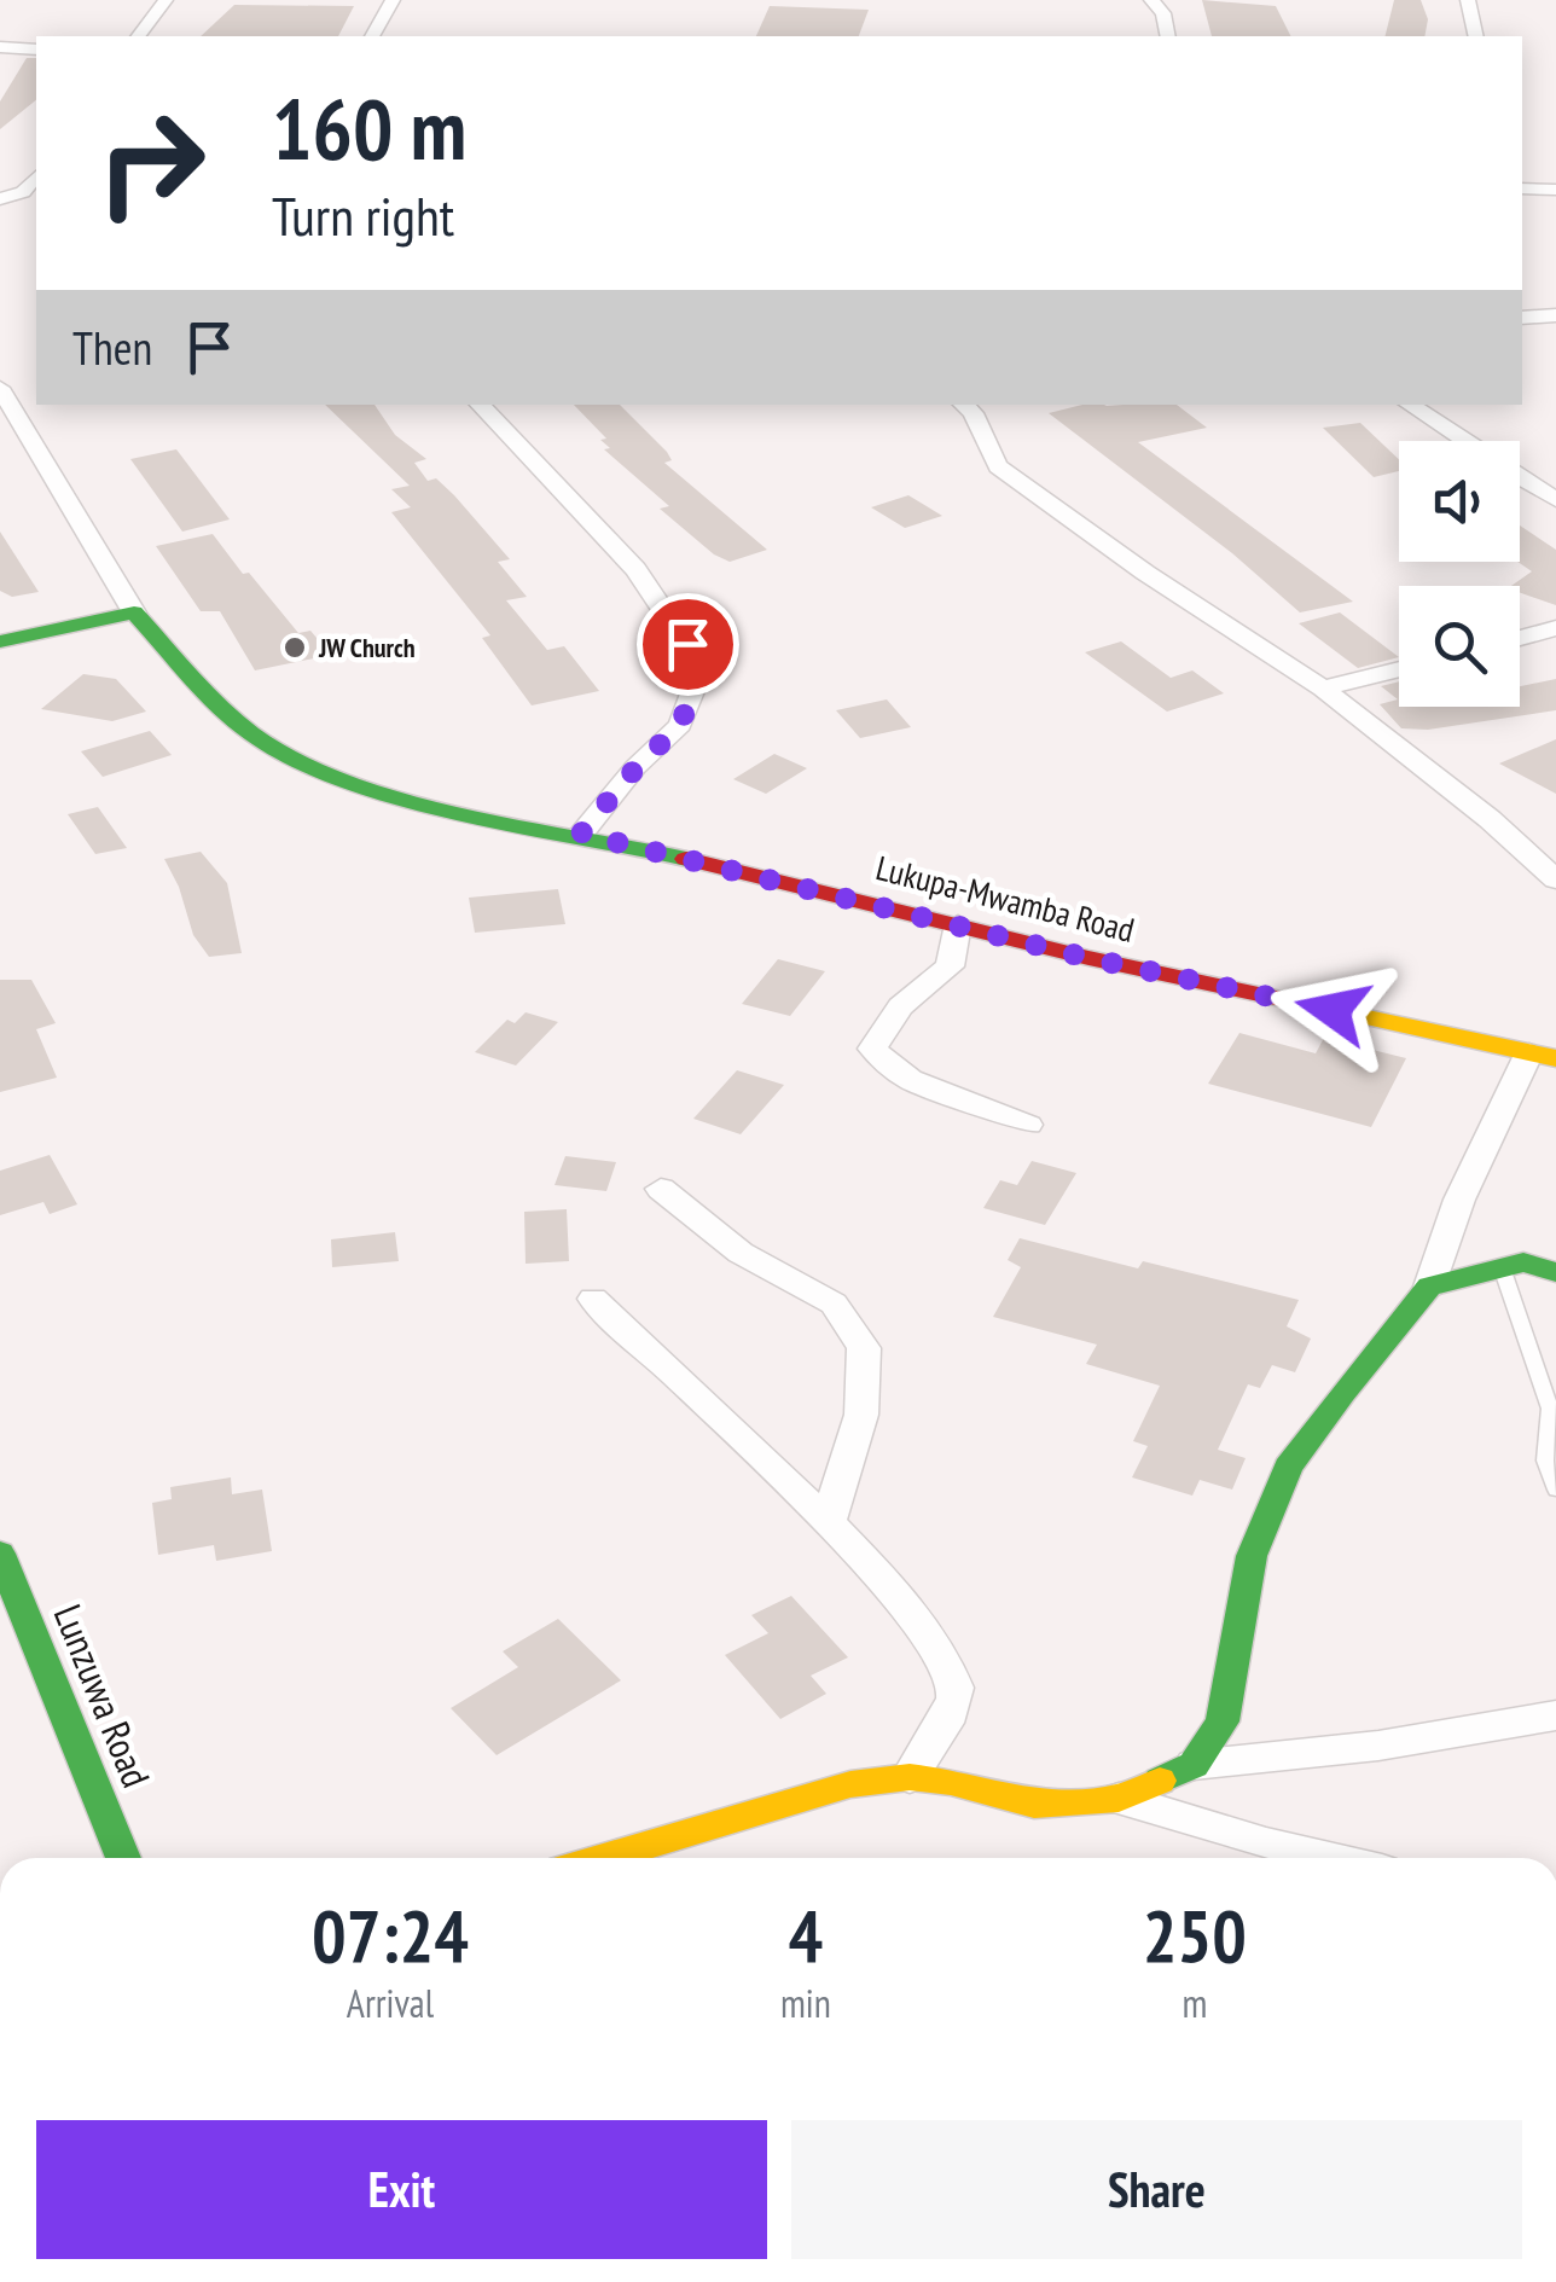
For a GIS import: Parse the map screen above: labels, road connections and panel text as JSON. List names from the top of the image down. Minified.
{"streets":{"street":["Lukupa-Mwamba Road","Lunzuwa Road"]},"places":["JW Church"],"page":{"turn":["160 m","Turn right"],"then":"Then","eta":["07:24","Arrival","4","min","250","m"],"buttons":["Exit","Share"]}}
